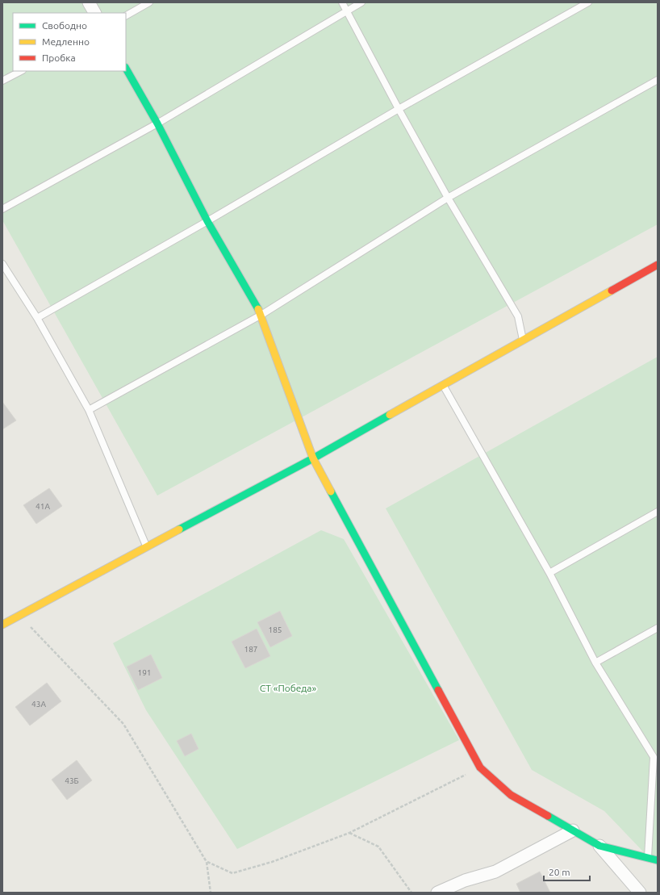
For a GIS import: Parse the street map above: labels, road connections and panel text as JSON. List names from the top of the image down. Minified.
{"parks":["СТ «Победа»"],"house_numbers":["41А","185","187","191","43А","43Б"],"legend":["Свободно","Медленно","Пробка"],"scale_bar":"20 m"}
